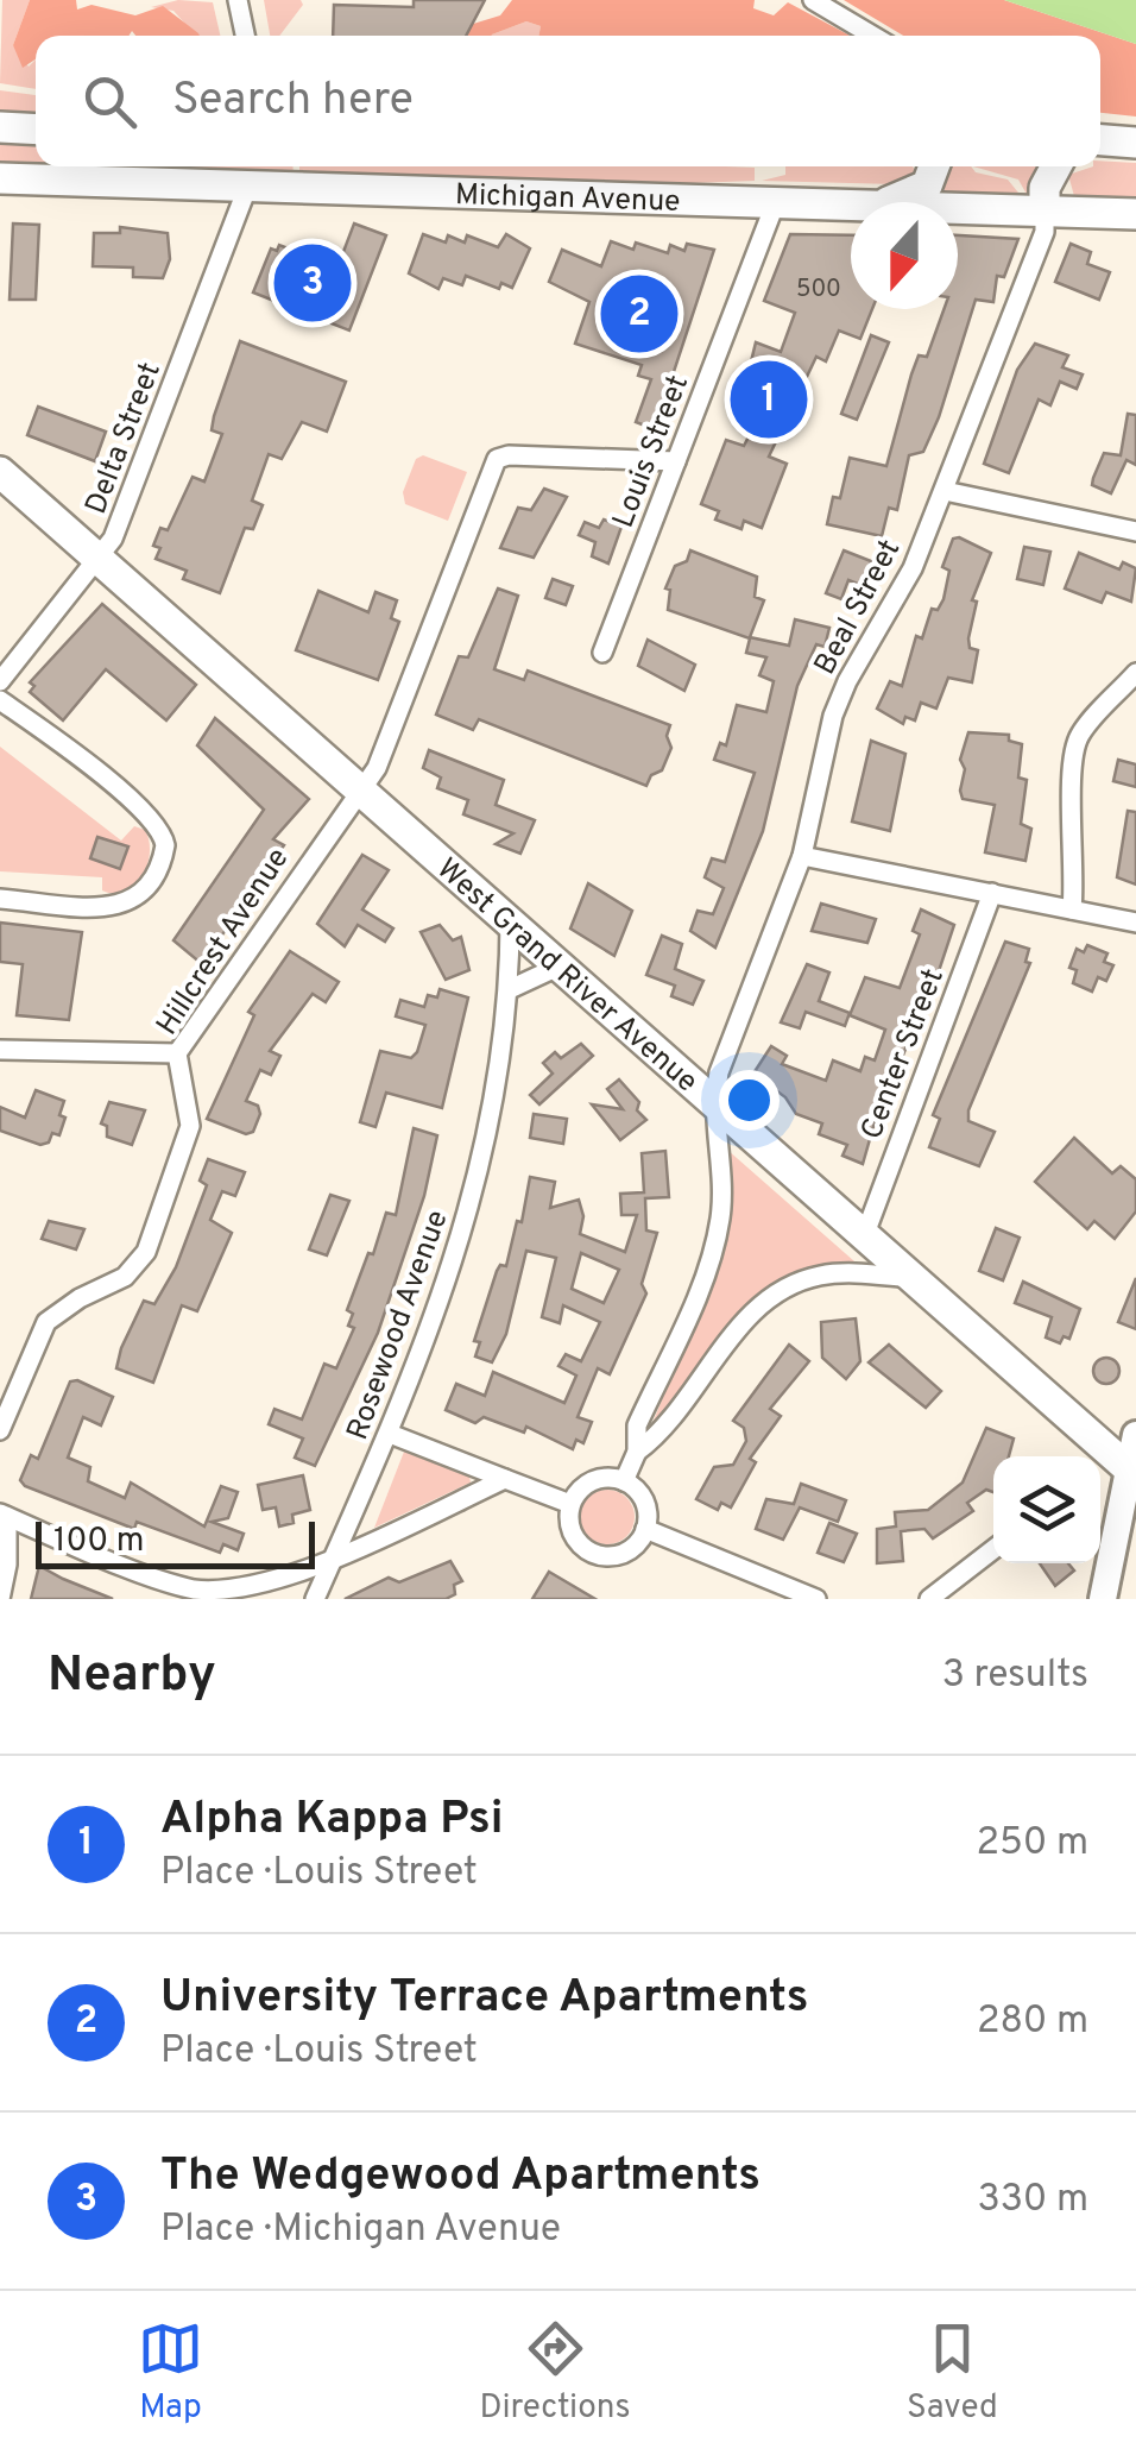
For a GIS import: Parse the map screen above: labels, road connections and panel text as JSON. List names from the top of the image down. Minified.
{"streets":{"main road":["Michigan Avenue","West Grand River Avenue"],"street":["Delta Street","Louis Street","Beal Street","Hillcrest Avenue","Center Street","Rosewood Avenue"]},"crossings":[["Michigan Avenue","Delta Street"],["Michigan Avenue","Louis Street"],["Michigan Avenue","Beal Street"],["Delta Street","West Grand River Avenue"],["Louis Street","Hillcrest Avenue"],["Beal Street","West Grand River Avenue"],["Hillcrest Avenue","West Grand River Avenue"],["West Grand River Avenue","Center Street"],["West Grand River Avenue","Rosewood Avenue"]],"house_numbers":["500"],"scale_bar":"100 m","north":"bottom","page":{"search":"Search here","pins":["3","2","1"],"scale":"100 m","heading":["Nearby","3 results"],"list":[{"mark":"1","name":"Alpha Kappa Psi","note":"Place · Louis Street","value":"250 m"},{"mark":"2","name":"University Terrace Apartments","note":"Place · Louis Street","value":"280 m"},{"mark":"3","name":"The Wedgewood Apartments","note":"Place · Michigan Avenue","value":"330 m"}],"nav":["Map","Directions","Saved"]}}
